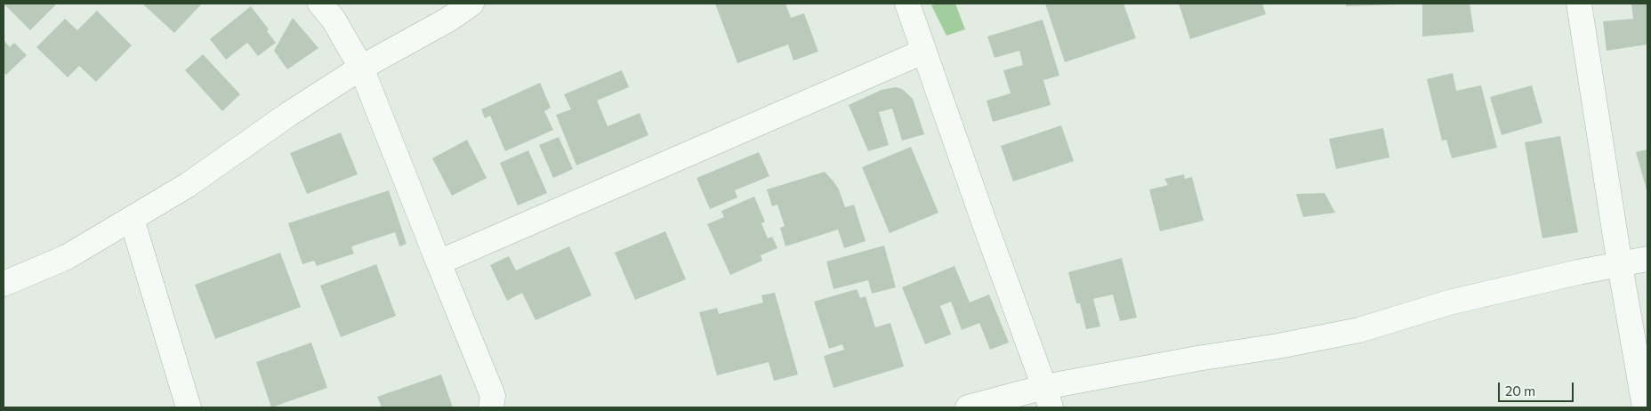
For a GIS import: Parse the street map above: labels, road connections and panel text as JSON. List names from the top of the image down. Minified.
{"scale_bar":"20 m"}
